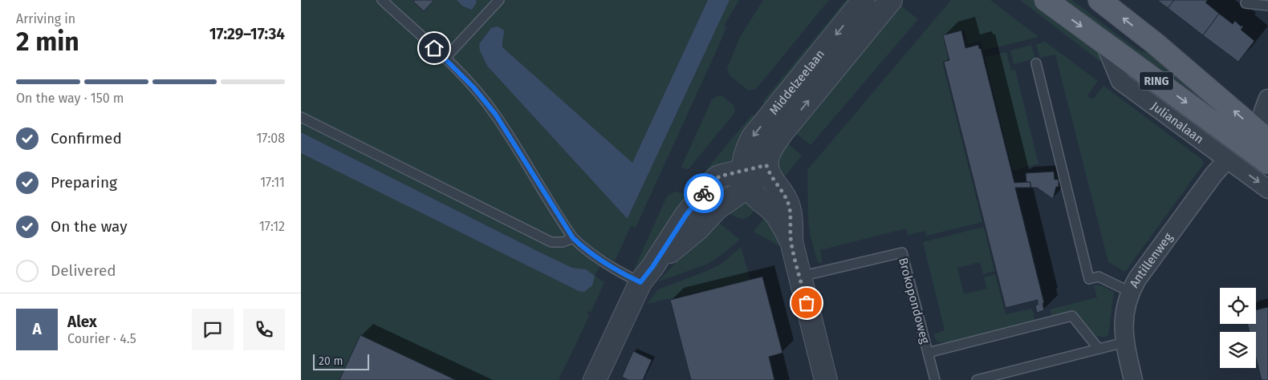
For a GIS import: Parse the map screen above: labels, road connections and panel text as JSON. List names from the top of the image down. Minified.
{"streets":{"main road":["RING","Julianalaan"],"street":["Middelzeelaan","Antillenweg"],"lane":["Brokopondoweg"]},"crossings":[["Julianalaan","Antillenweg"]],"scale_bar":"20 m","page":{"heading":["2 min","Arriving in","17:29–17:34"],"panel":["Alex","Courier · 4.5"],"bar":"On the way · 150 m","list":[["Confirmed","17:08"],["Preparing","17:11"],["On the way","17:12"],"Delivered"],"round":"A","scale":"20 m"}}
